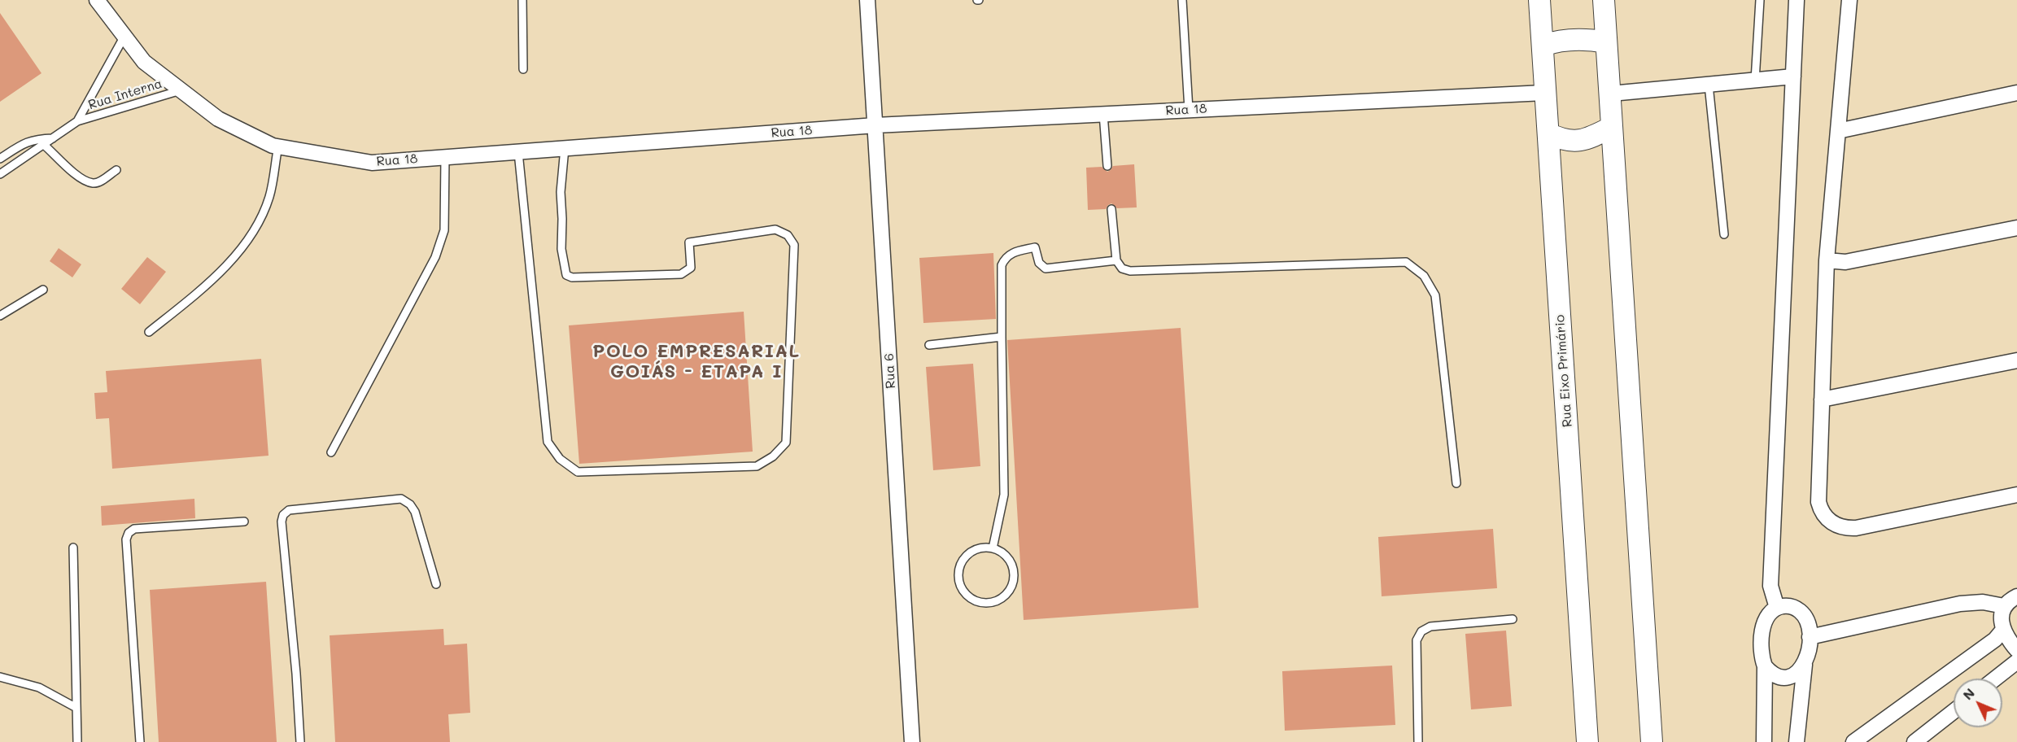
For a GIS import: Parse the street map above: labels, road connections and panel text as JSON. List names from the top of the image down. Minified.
{"streets":{"street":["Rua 18","Rua 6","Rua Eixo Primário"],"lane":["Rua Interna"]},"crossings":[["Rua Interna","Rua 18"],["Rua 18","Rua 6"],["Rua 18","Rua Eixo Primário"]],"districts":["POLO EMPRESARIAL GOIÁS - ETAPA I"],"north":"top left"}
